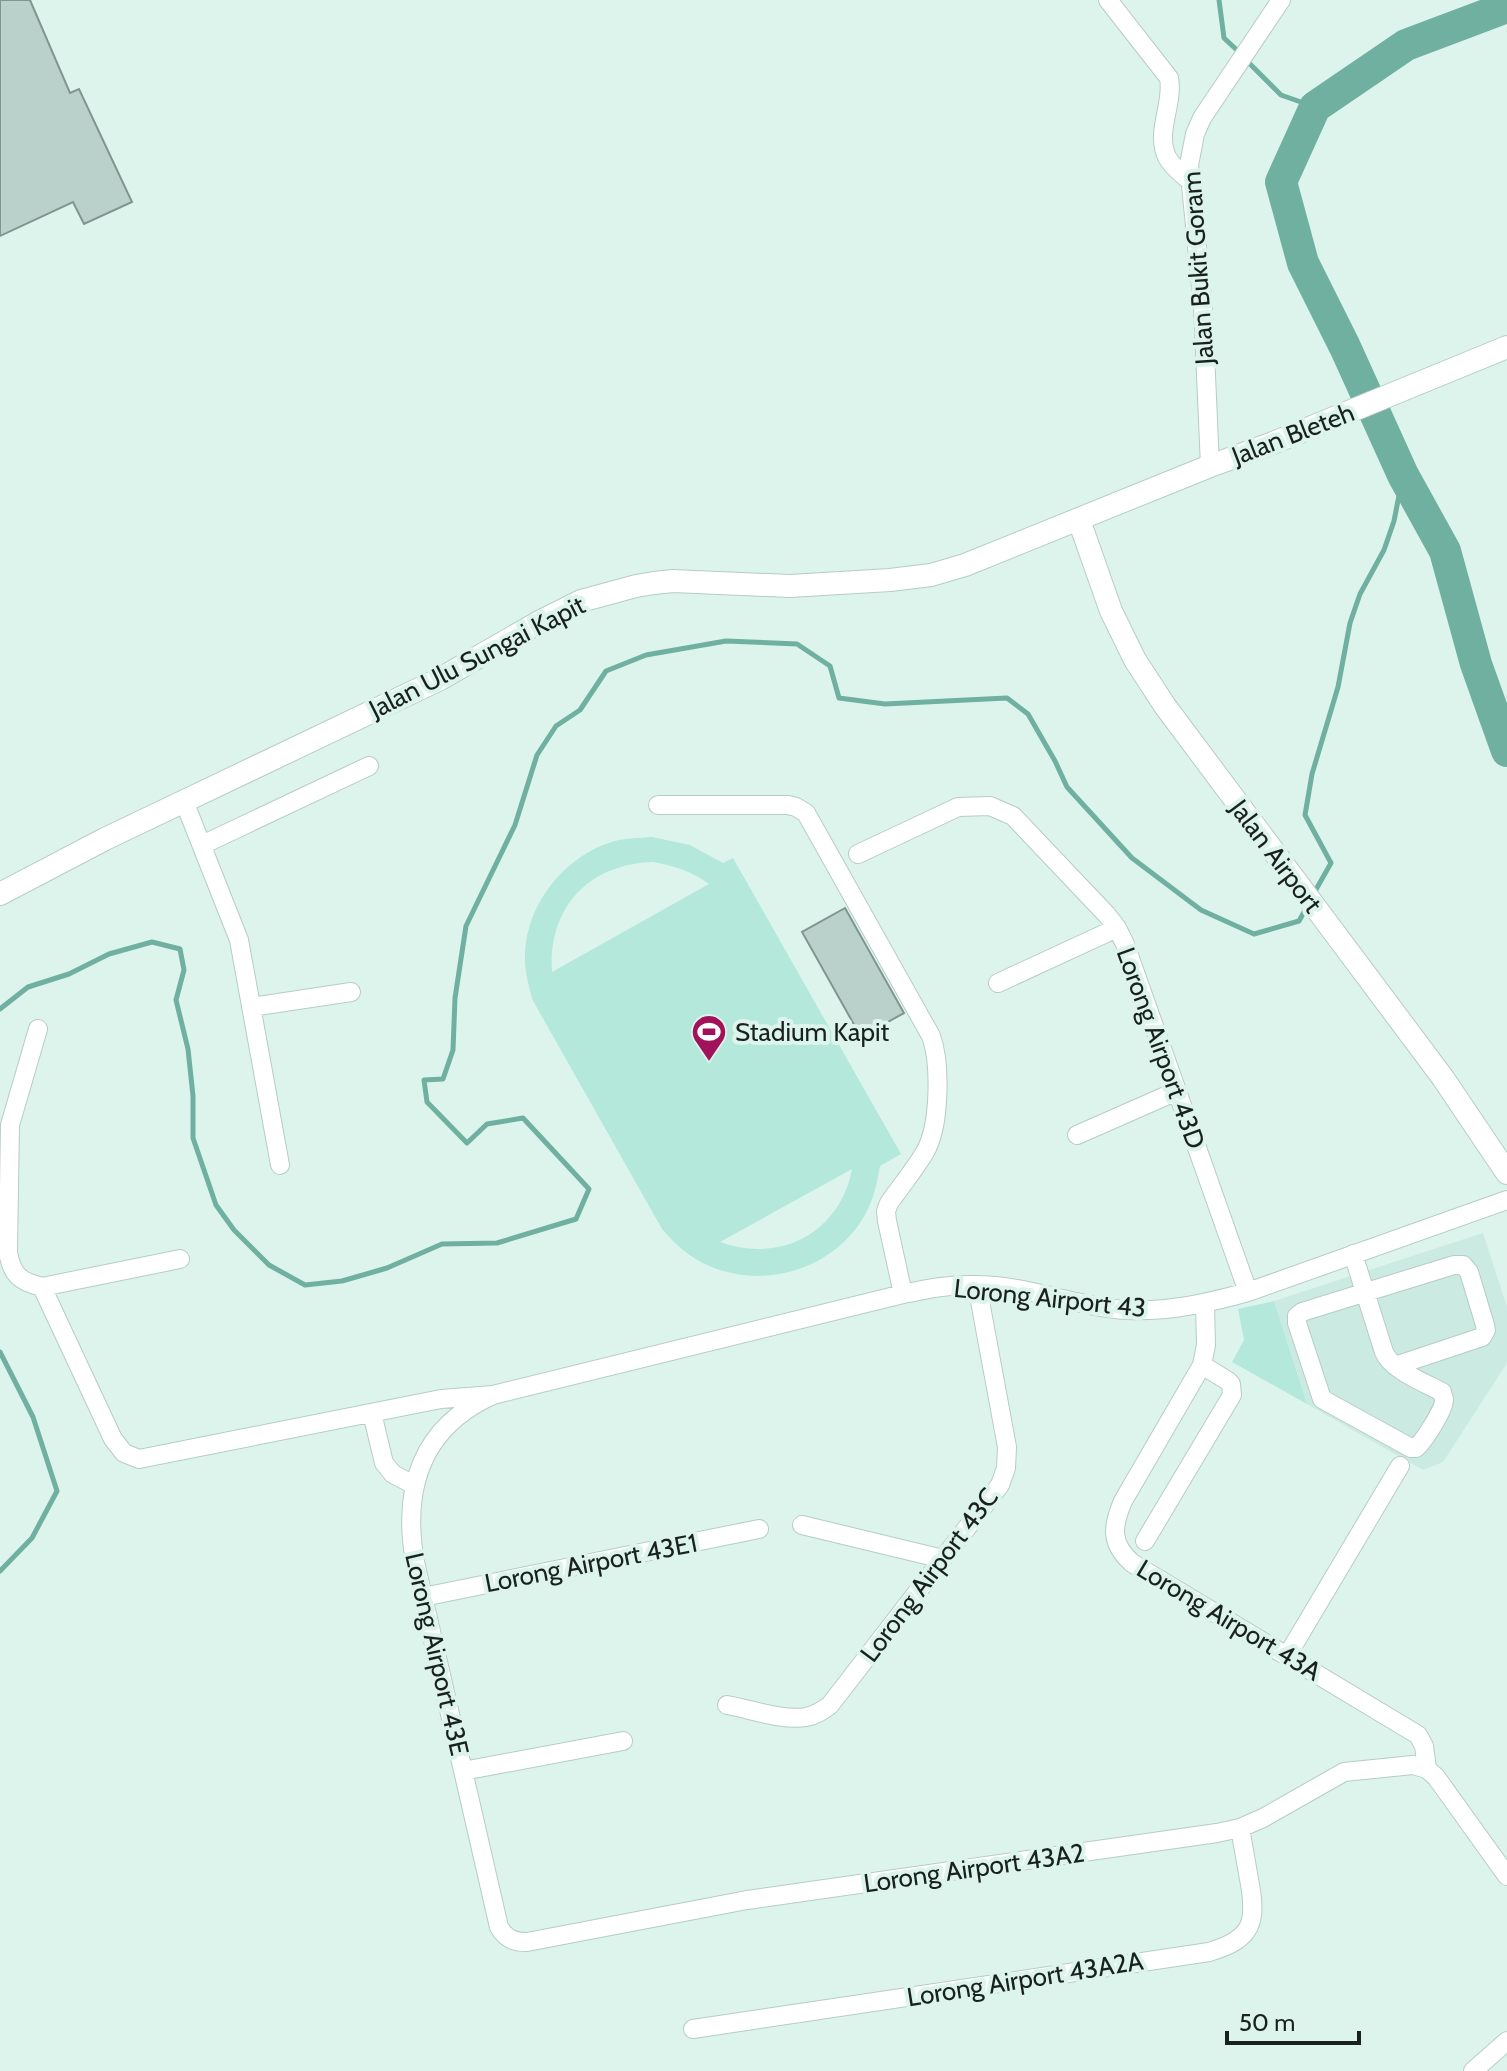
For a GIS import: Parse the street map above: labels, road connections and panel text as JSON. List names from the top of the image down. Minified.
{"streets":{"main road":["Jalan Bleteh","Jalan Ulu Sungai Kapit","Jalan Airport"],"street":["Jalan Bukit Goram","Lorong Airport 43D","Lorong Airport 43","Lorong Airport 43E1","Lorong Airport 43C","Lorong Airport 43A","Lorong Airport 43E","Lorong Airport 43A2","Lorong Airport 43A2A"]},"crossings":[["Jalan Bukit Goram","Jalan Bleteh"],["Jalan Bleteh","Jalan Ulu Sungai Kapit"],["Jalan Bleteh","Jalan Airport"],["Jalan Ulu Sungai Kapit","Jalan Airport"],["Lorong Airport 43D","Lorong Airport 43"],["Lorong Airport 43","Lorong Airport 43C"],["Lorong Airport 43","Lorong Airport 43A"],["Lorong Airport 43","Lorong Airport 43E"],["Lorong Airport 43E1","Lorong Airport 43E"],["Lorong Airport 43A","Lorong Airport 43A2"],["Lorong Airport 43E","Lorong Airport 43A2"],["Lorong Airport 43A2","Lorong Airport 43A2A"]],"places":{"sports":["Stadium Kapit"]},"scale_bar":"50 m"}
